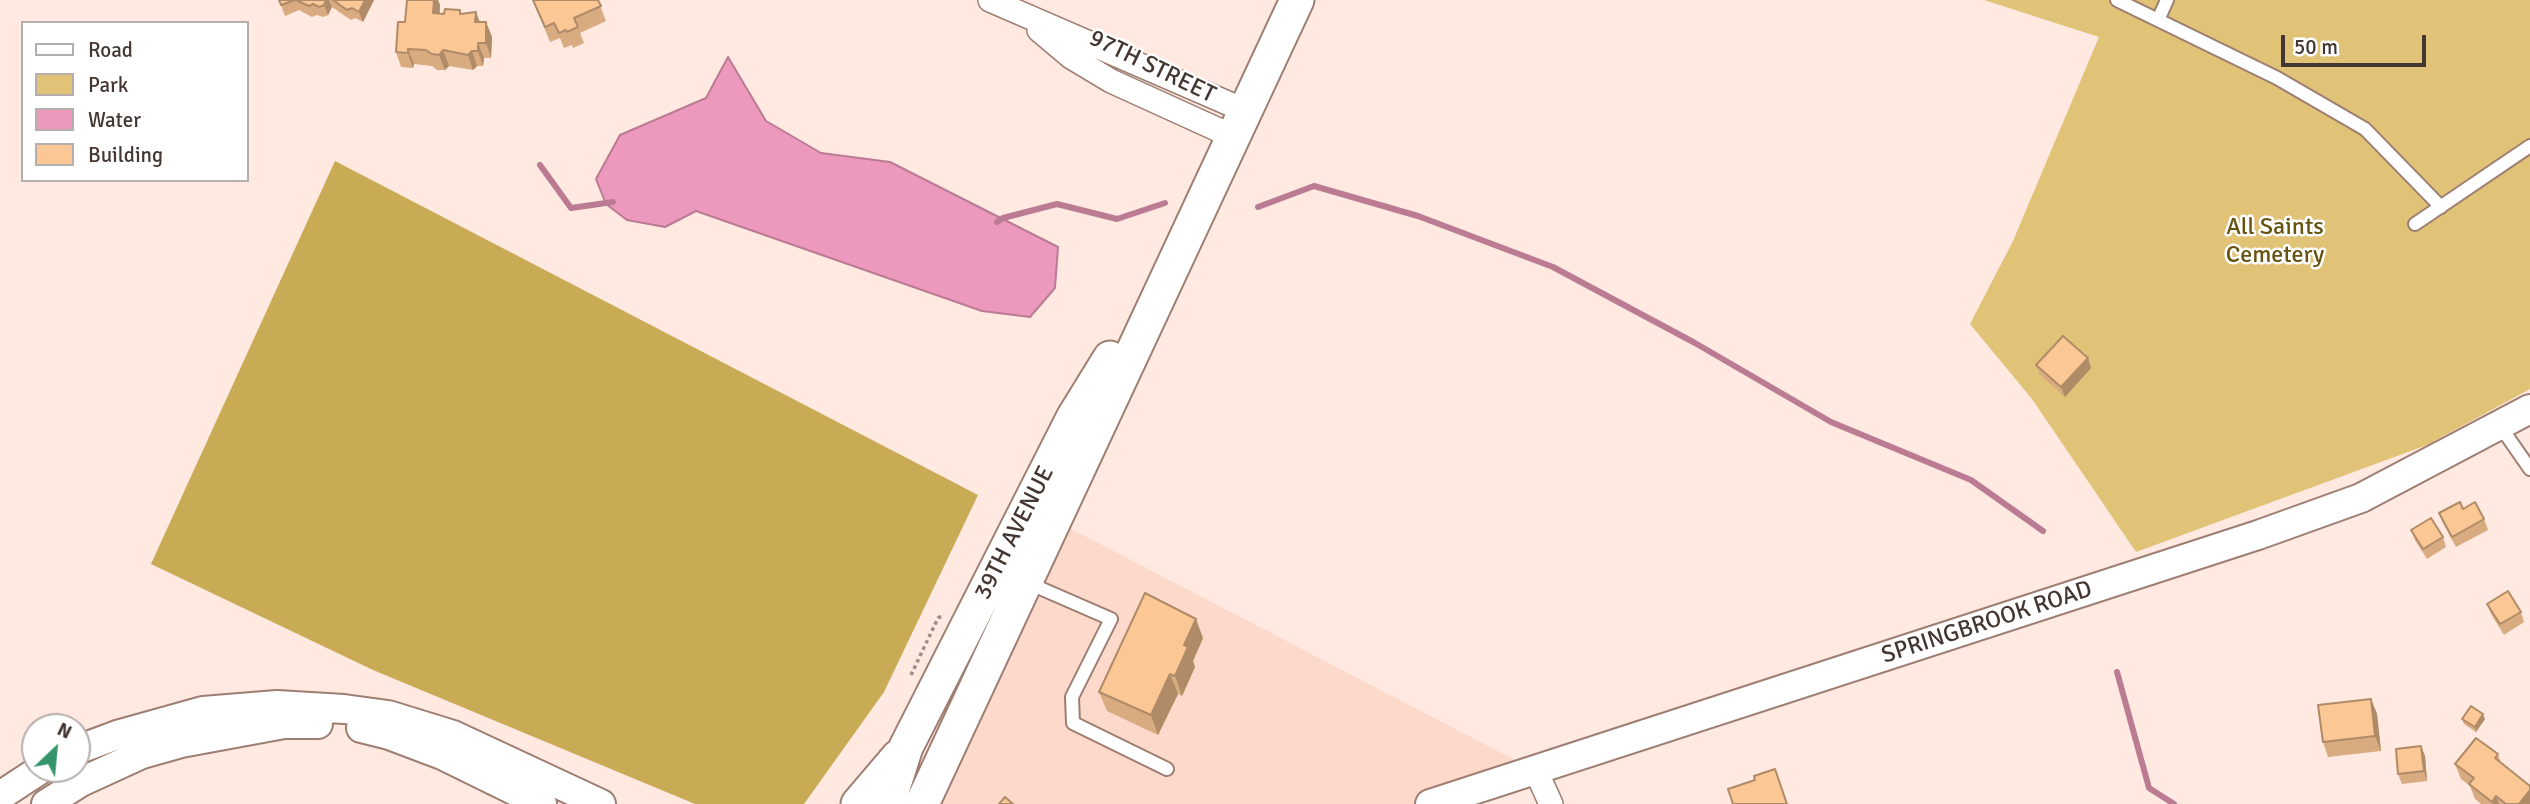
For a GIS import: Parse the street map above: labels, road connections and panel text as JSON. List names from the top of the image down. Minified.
{"streets":{"main road":["39TH AVENUE"],"street":["97TH STREET","SPRINGBROOK ROAD"]},"crossings":[["97TH STREET","39TH AVENUE"]],"parks":["All Saints Cemetery"],"legend":["Road","Park","Water","Building"],"scale_bar":"50 m","north":"top right"}
